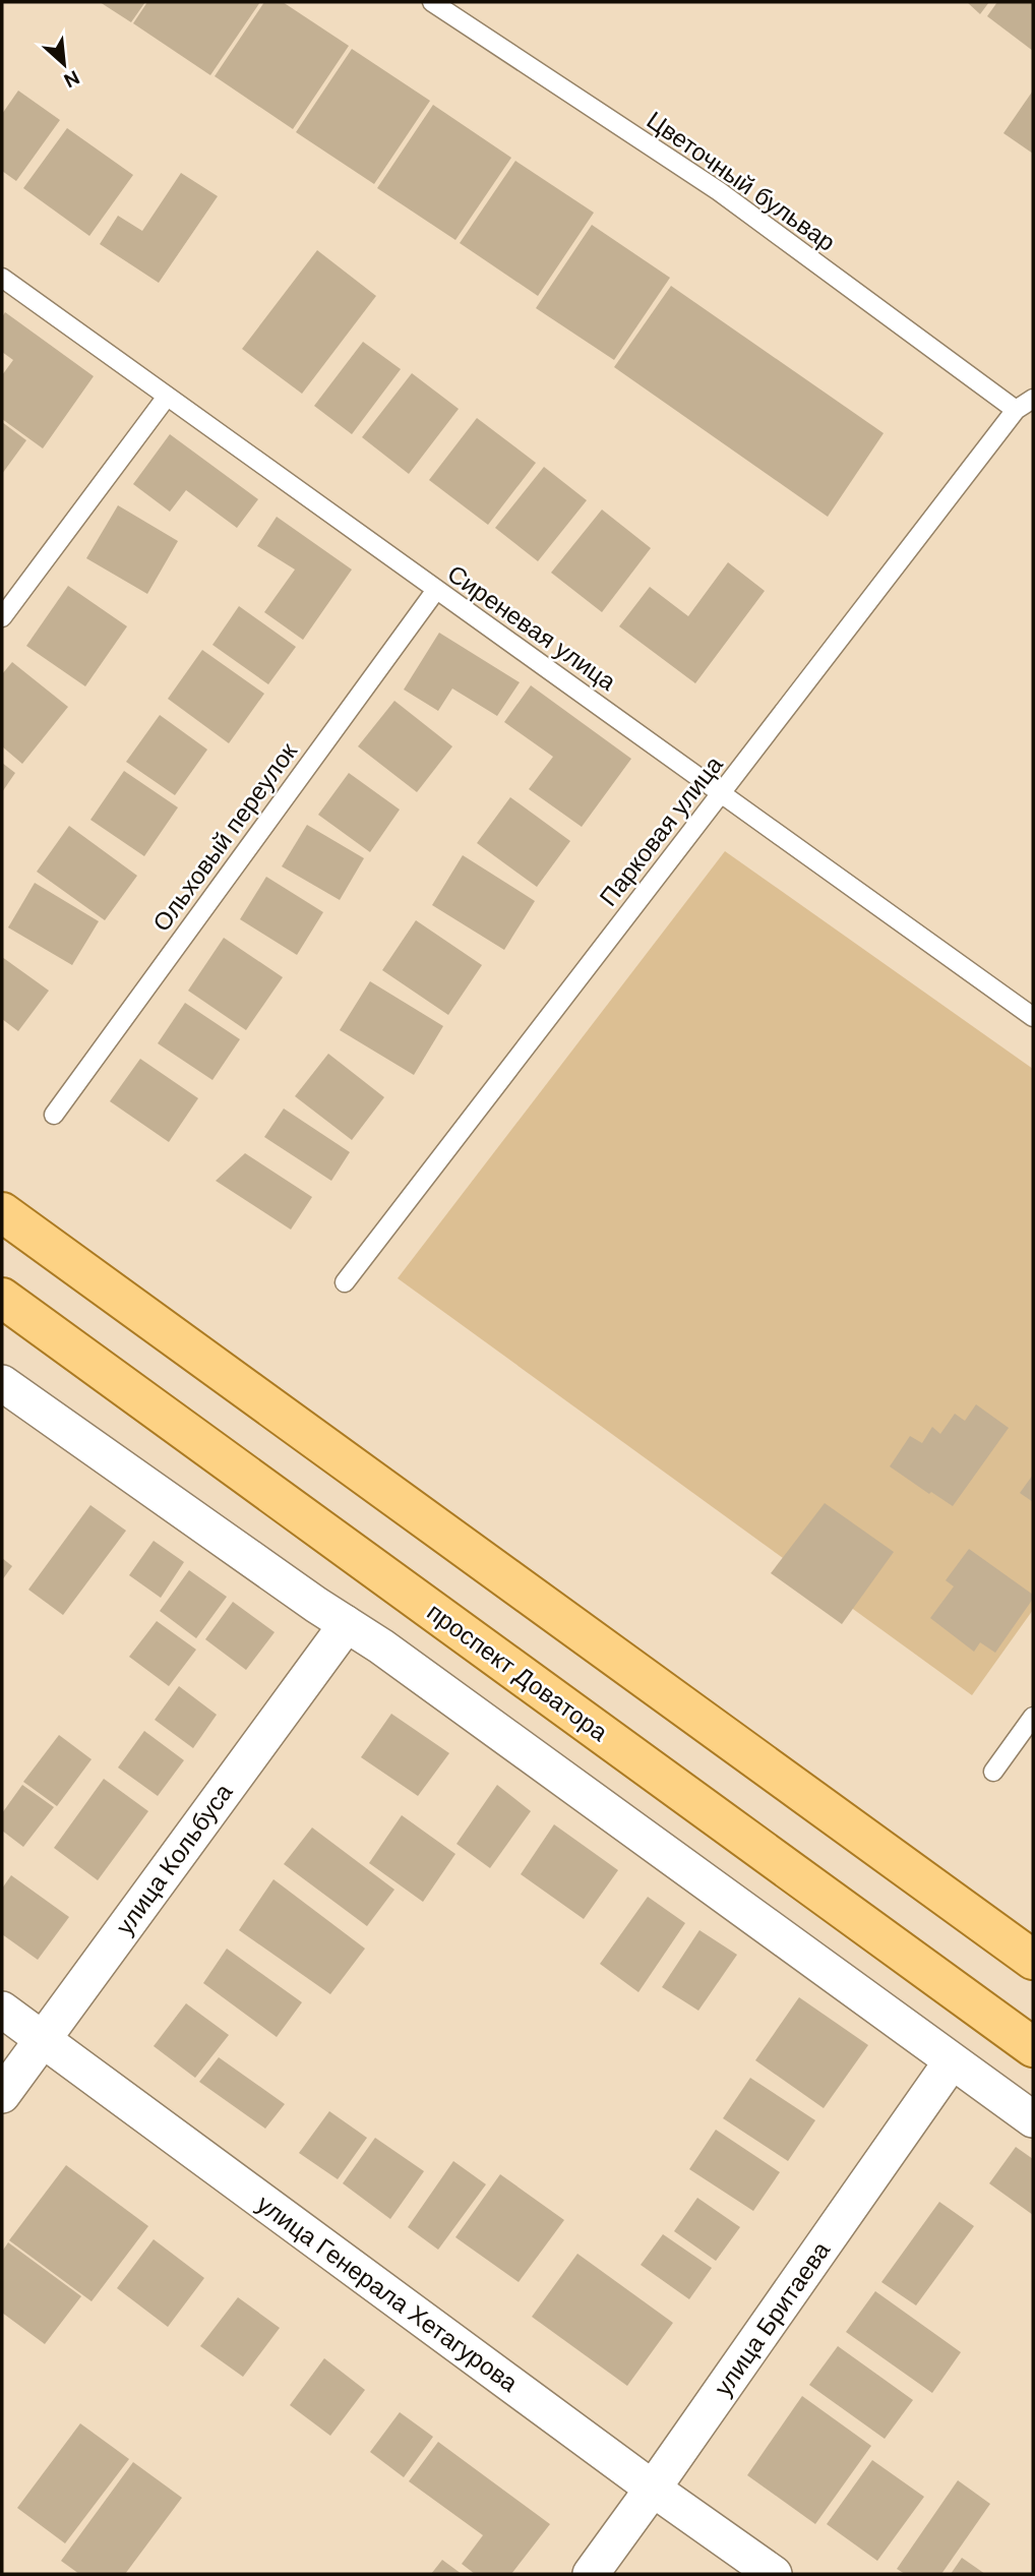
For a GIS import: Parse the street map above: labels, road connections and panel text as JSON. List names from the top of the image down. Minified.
{"streets":{"main road":["проспект Доватора"],"street":["улица Кольбуса","улица Генерала Хетагурова","улица Бритаева"],"lane":["Цветочный бульвар","Сиреневая улица","Парковая улица","Ольховый переулок"]},"crossings":[["Цветочный бульвар","Парковая улица"],["Сиреневая улица","Парковая улица"],["Сиреневая улица","Ольховый переулок"],["улица Кольбуса","улица Генерала Хетагурова"],["улица Генерала Хетагурова","улица Бритаева"]],"north":"bottom right"}
